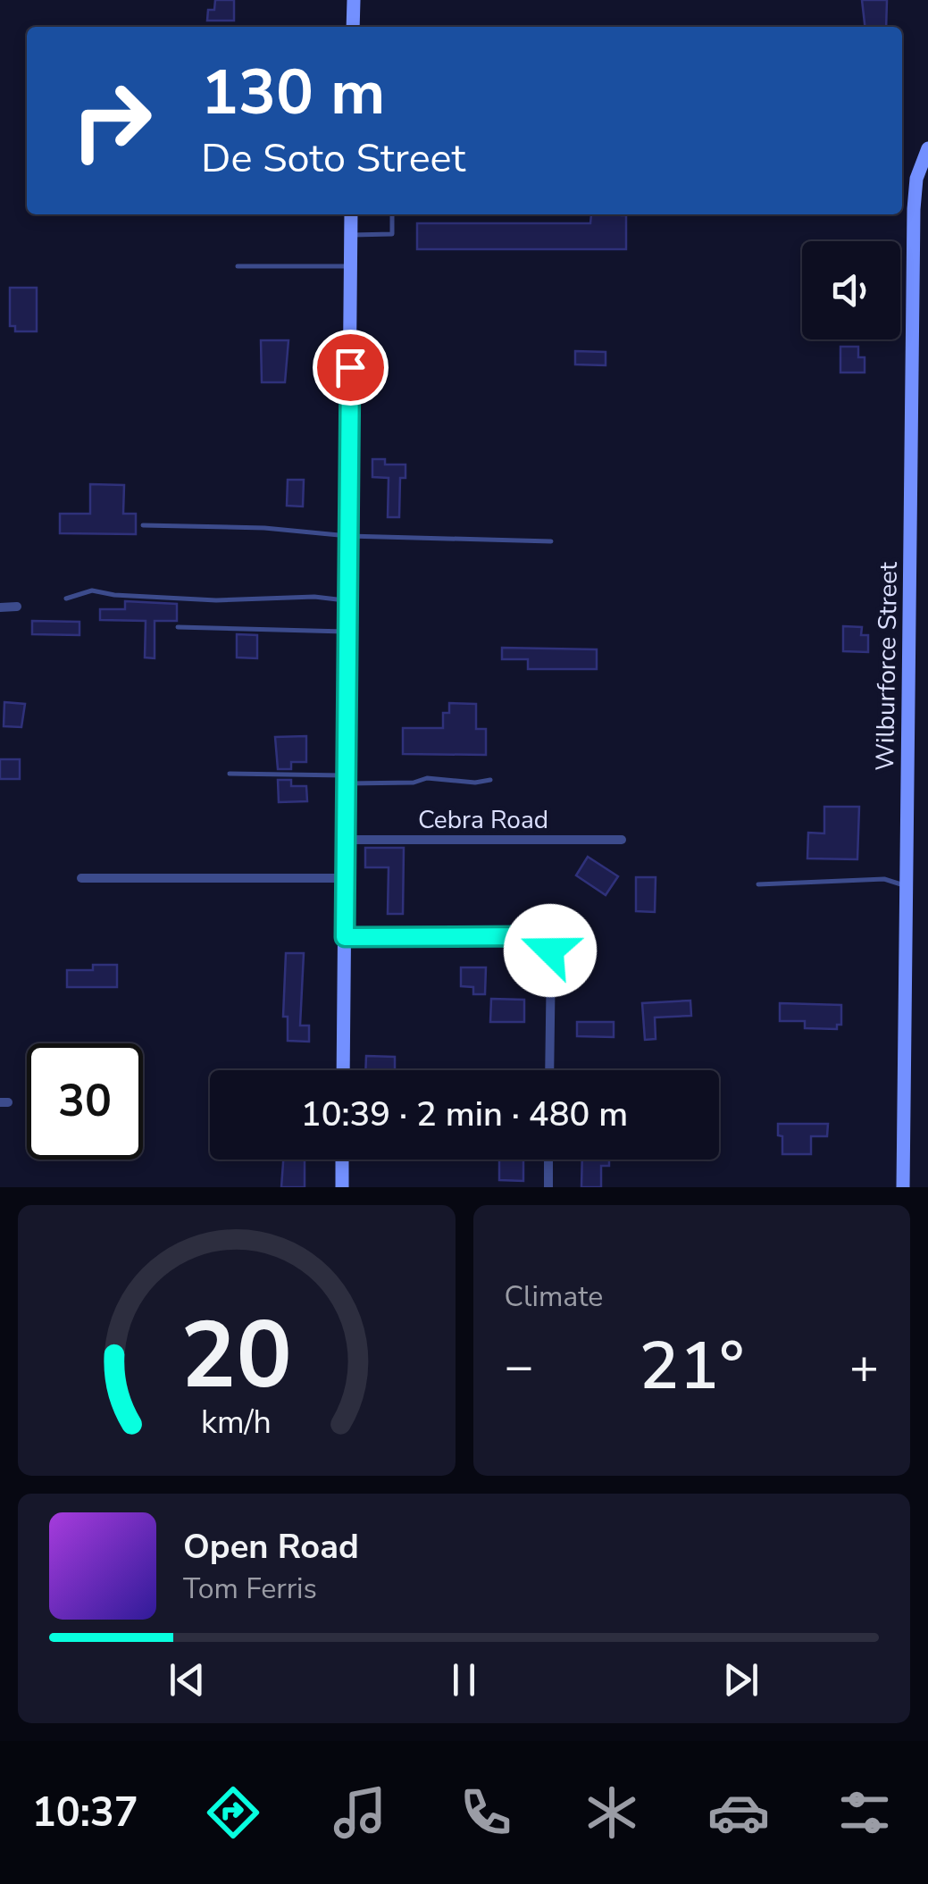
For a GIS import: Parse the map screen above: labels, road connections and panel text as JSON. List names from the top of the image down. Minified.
{"streets":{"street":["Wilburforce Street","Cebra Road"]},"page":{"turn":["130 m","De Soto Street"],"limit":"30","trip":"10:39 · 2 min · 480 m","tile":"Climate","heat":["−","21°","+"],"song":["Open Road","Tom Ferris"],"tabs":"10:37","gauge":["20","km/h"]}}
